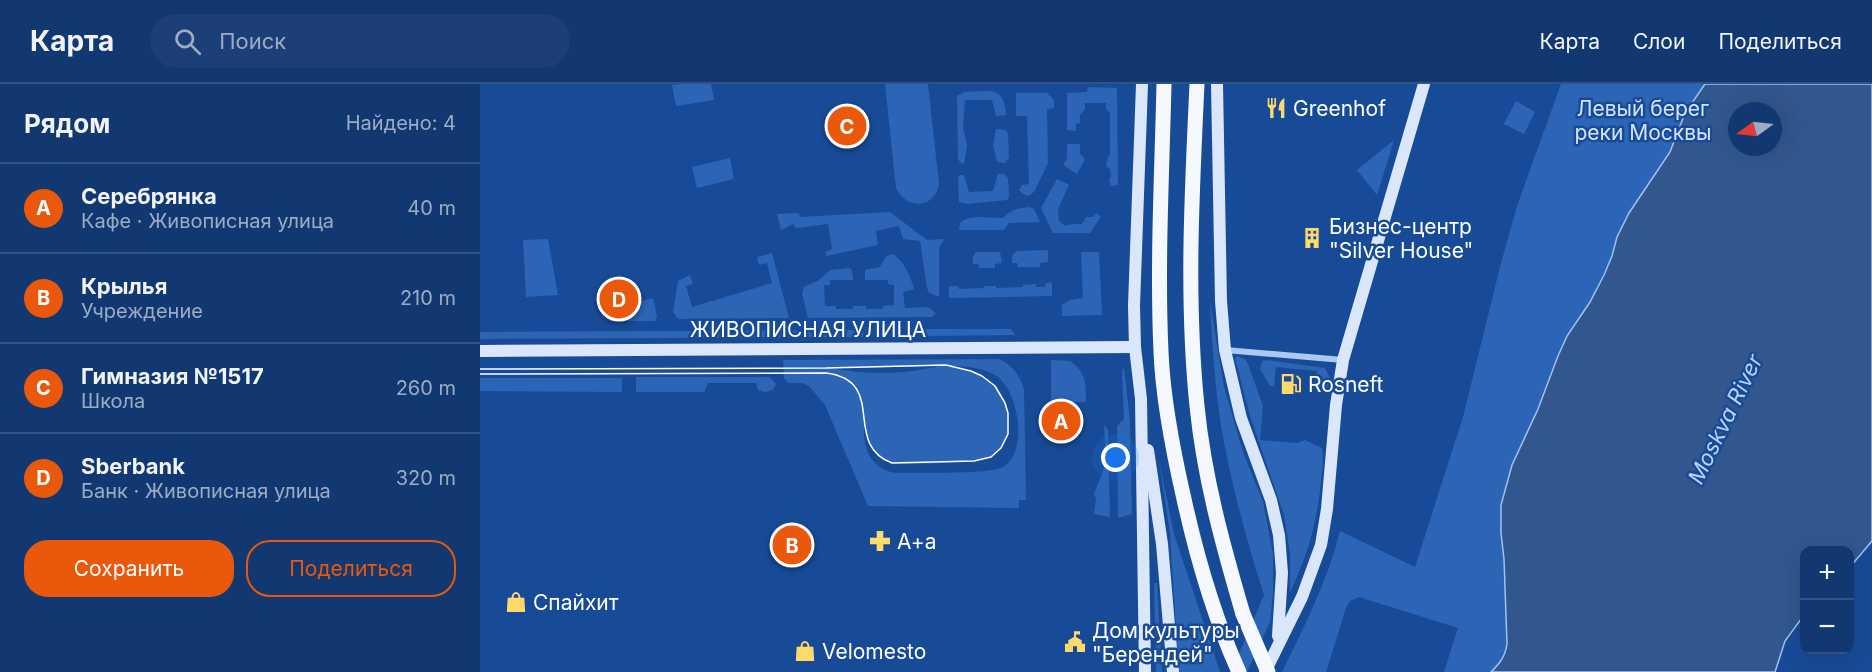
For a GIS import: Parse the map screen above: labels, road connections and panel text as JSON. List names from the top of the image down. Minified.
{"streets":{"street":["ЖИВОПИСНАЯ УЛИЦА"]},"water":["Moskva River"],"parks":["Левый берег реки Москвы"],"places":{"restaurant":["Greenhof"],"building":["Бизнес-центр \"Silver House\""],"fuel station":["Rosneft"],"pharmacy":["А+а"],"shop":["Спайхит","Velomesto"],"public building":["Дом культуры \"Берендей\""]},"north":"left","page":{"header":"Карта","search":"Поиск","nav":["Карта","Слои","Поделиться"],"heading":["Рядом","Найдено: 4"],"pins":["C","D","A","B"],"list":[{"mark":"A","name":"Серебрянка","note":"Кафе · Живописная улица","value":"40 m"},{"mark":"B","name":"Крылья","note":"Учреждение","value":"210 m"},{"mark":"C","name":"Гимназия №1517","note":"Школа","value":"260 m"},{"mark":"D","name":"Sberbank","note":"Банк · Живописная улица","value":"320 m"}],"buttons":["Сохранить","Поделиться"],"map_buttons":["+","−"]}}
